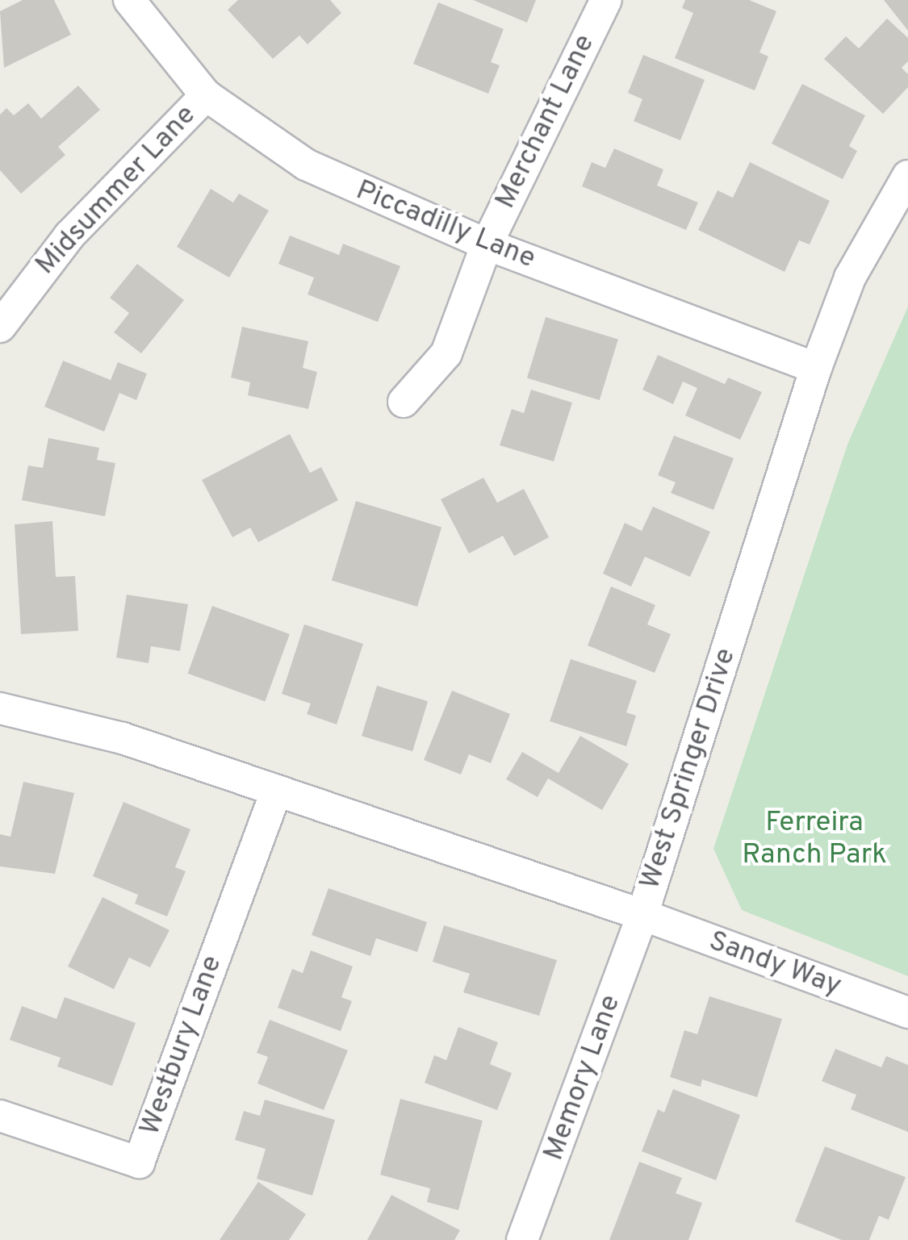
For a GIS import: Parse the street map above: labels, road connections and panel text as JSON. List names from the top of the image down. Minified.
{"streets":{"street":["Merchant Lane","Midsummer Lane","Piccadilly Lane","West Springer Drive","Sandy Way","Westbury Lane","Memory Lane"]},"crossings":[["Merchant Lane","Piccadilly Lane"],["Midsummer Lane","Piccadilly Lane"],["Piccadilly Lane","West Springer Drive"],["West Springer Drive","Sandy Way"],["West Springer Drive","Westbury Lane"],["West Springer Drive","Memory Lane"],["Sandy Way","Memory Lane"]],"parks":["Ferreira Ranch Park"]}
